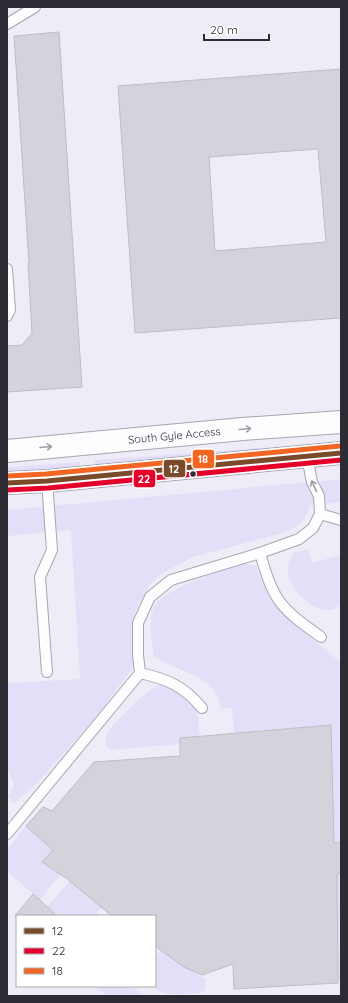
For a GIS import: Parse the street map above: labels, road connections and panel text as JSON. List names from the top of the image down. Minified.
{"streets":{"street":["South Gyle Access"]},"lines":["transit line 18","transit line 12","transit line 22"],"legend":["12","22","18"],"scale_bar":"20 m"}
